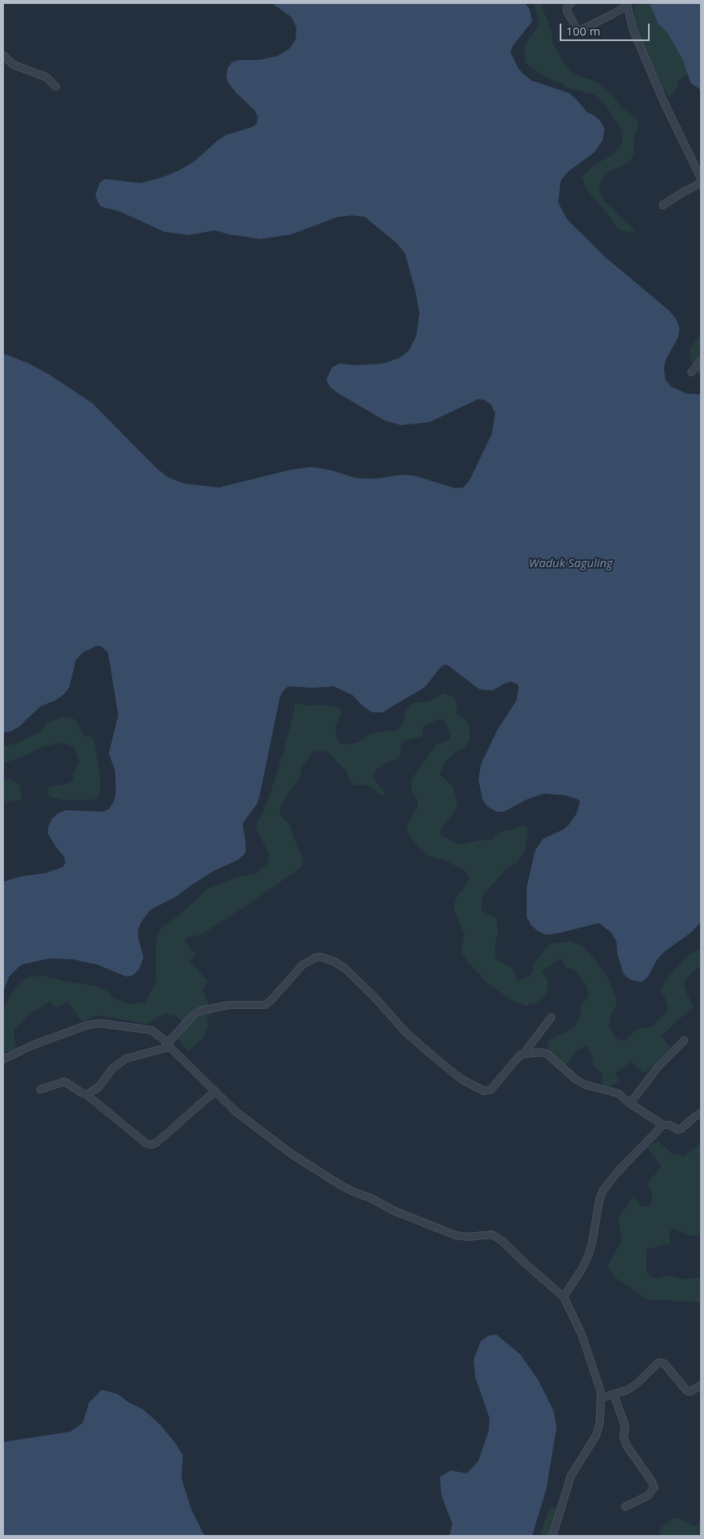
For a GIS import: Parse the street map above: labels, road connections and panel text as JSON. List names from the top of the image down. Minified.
{"water":["Waduk Saguling"],"scale_bar":"100 m"}
